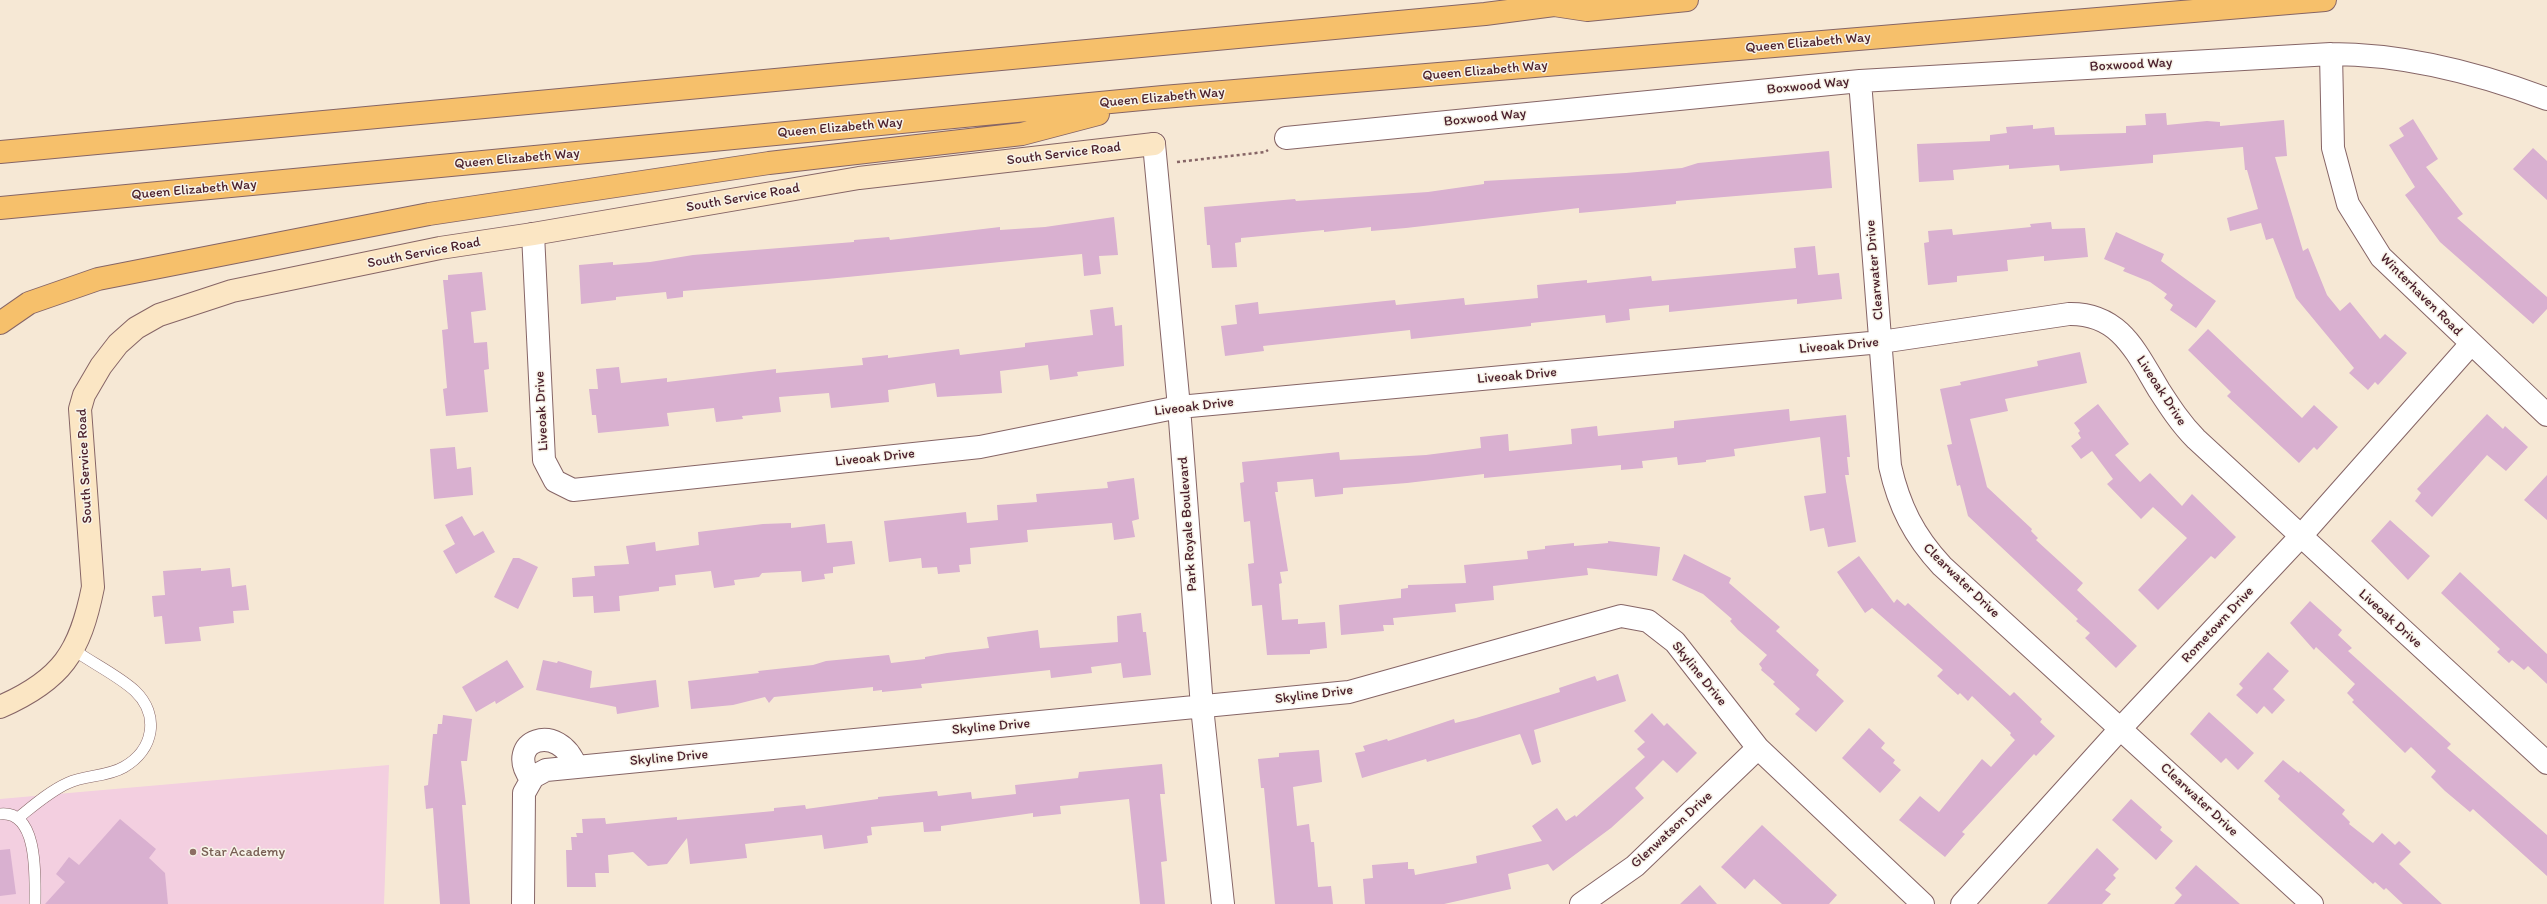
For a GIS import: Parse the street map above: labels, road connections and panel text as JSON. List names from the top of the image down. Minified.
{"streets":{"highway":["Queen Elizabeth Way"],"main road":["South Service Road"],"street":["Boxwood Way","Clearwater Drive","Winterhaven Road","Liveoak Drive","Park Royale Boulevard","Rometown Drive","Skyline Drive","Glenwatson Drive"]},"crossings":[["Boxwood Way","Clearwater Drive"],["Boxwood Way","Winterhaven Road"],["South Service Road","Liveoak Drive"],["South Service Road","Park Royale Boulevard"],["Clearwater Drive","Liveoak Drive"],["Clearwater Drive","Rometown Drive"],["Winterhaven Road","Rometown Drive"],["Liveoak Drive","Park Royale Boulevard"],["Liveoak Drive","Rometown Drive"],["Park Royale Boulevard","Skyline Drive"],["Skyline Drive","Glenwatson Drive"]],"places":["Star Academy"]}
